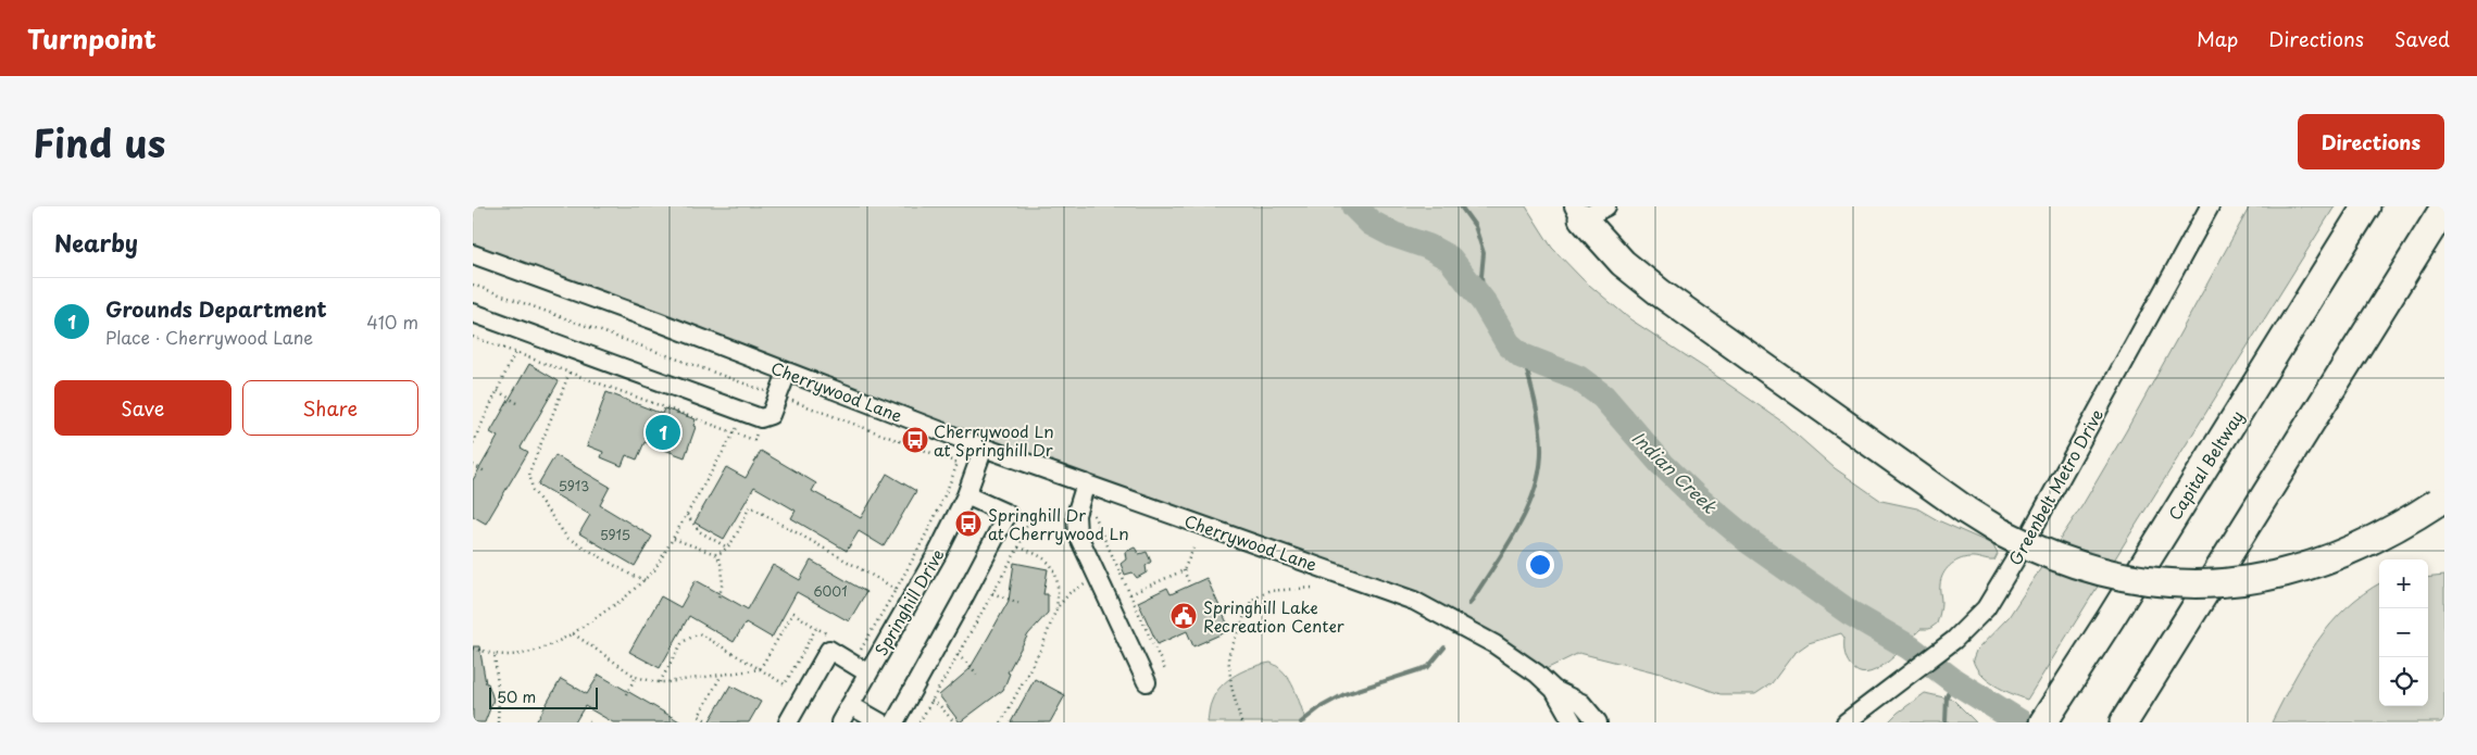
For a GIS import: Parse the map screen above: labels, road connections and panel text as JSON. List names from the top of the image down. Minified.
{"streets":{"highway":["Capital Beltway"],"street":["Cherrywood Lane","Greenbelt Metro Drive","Springhill Drive"]},"crossings":[["Cherrywood Lane","Springhill Drive"]],"water":["Indian Creek"],"places":{"bus stop":["Cherrywood Ln at Springhill Dr","Springhill Dr at Cherrywood Ln"],"public building":["Springhill Lake Recreation Center"]},"house_numbers":["5913","5915","6001"],"scale_bar":"50 m","page":{"header":"Turnpoint","nav":["Map","Directions","Saved"],"title":"Find us","buttons":["Directions",["Save","Share"]],"heading":"Nearby","list":[{"mark":"1","name":"Grounds Department","note":"Place · Cherrywood Lane","value":"410 m"}],"pins":"1","map_buttons":["+","−"],"scale":"50 m"}}
